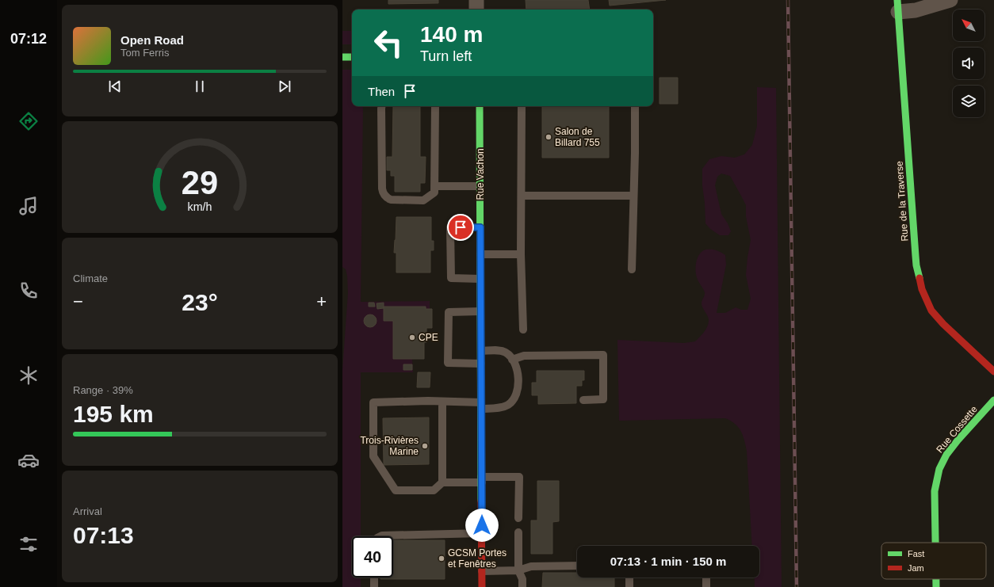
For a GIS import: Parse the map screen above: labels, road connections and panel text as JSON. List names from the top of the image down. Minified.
{"streets":{"street":["Rue Vachon","Rue de la Traverse","Rue Cossette"]},"places":["Salon de Billard 755","CPE","Trois-Rivières Marine","GCSM Portes et Fenêtres"],"legend":["Fast","Jam"],"north":"top left","page":{"tabs":"07:12","turn":["140 m","Turn left"],"song":["Open Road","Tom Ferris"],"then":"Then","tile":["Climate",["Range · 39%","195 km"],["Arrival","07:13"]],"heat":["−","23°","+"],"limit":"40","trip":"07:13 · 1 min · 150 m","gauge":["29","km/h"]}}
